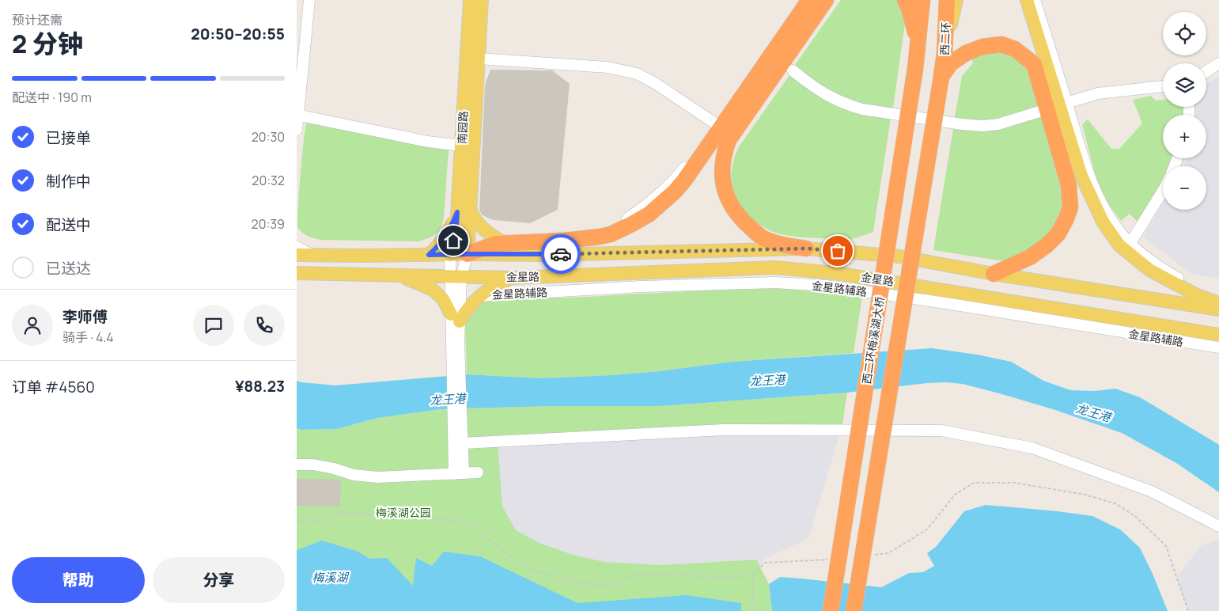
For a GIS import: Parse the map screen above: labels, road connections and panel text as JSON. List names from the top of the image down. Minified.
{"streets":{"highway":["西二环","西二环梅溪湖大桥"],"main road":["南园路","金星路"],"street":["金星路辅路"]},"crossings":[["南园路","金星路"]],"water":["龙王港","梅溪湖"],"parks":["梅溪湖公园"],"page":{"heading":["2 分钟","预计还需","20:50–20:55"],"panel":["李师傅","骑手 · 4.4","订单 #4560","¥88.23"],"map_buttons":["+","−"],"bar":"配送中 · 190 m","list":[["已接单","20:30"],["制作中","20:32"],["配送中","20:39"],"已送达"],"buttons":["帮助","分享"]}}
